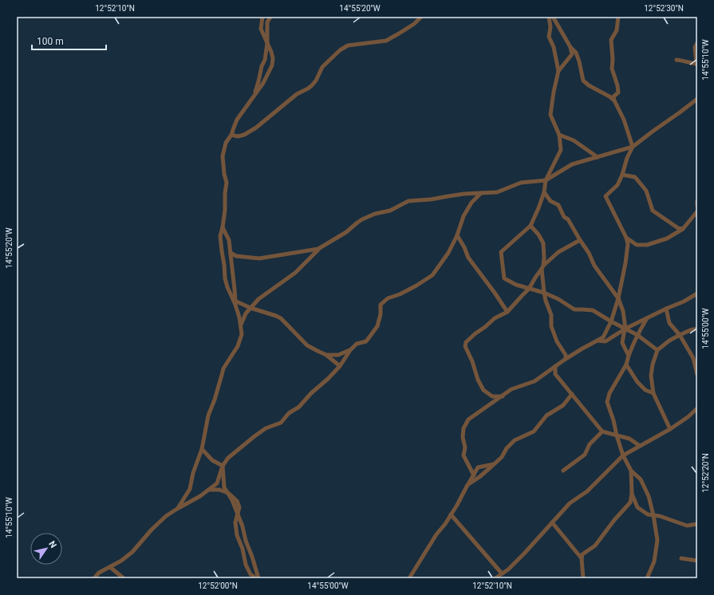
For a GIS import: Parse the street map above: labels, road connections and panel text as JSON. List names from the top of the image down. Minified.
{"scale_bar":"100 m","north":"top right","coordinates":["12°52'10\"N","14°55'20\"W","12°52'30\"N","14°55'10\"W","14°55'00\"W","12°52'20\"N","12°52'00\"N"]}
